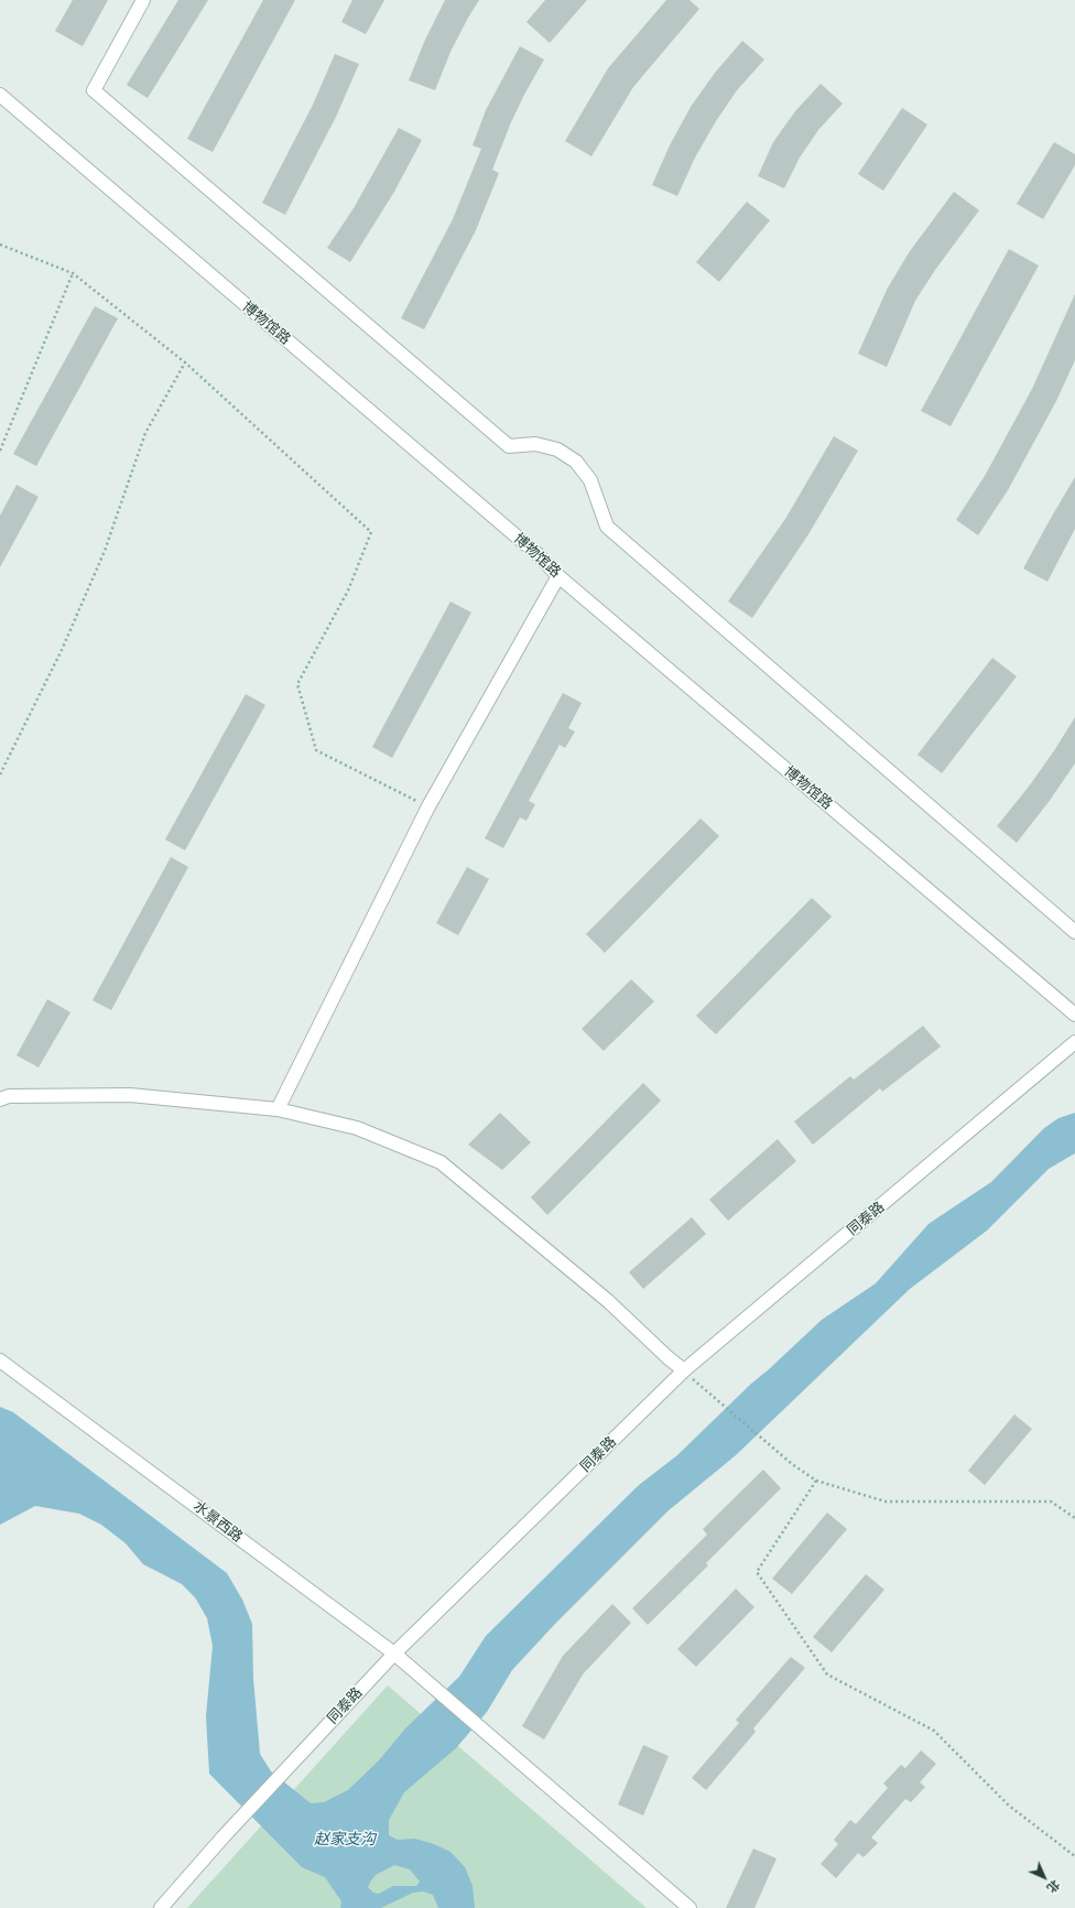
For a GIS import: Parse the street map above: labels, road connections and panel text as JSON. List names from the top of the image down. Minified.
{"streets":{"street":["博物馆路","同泰路","水景西路"]},"crossings":[["同泰路","水景西路"]],"water":["赵家支沟"],"north":"bottom right"}
